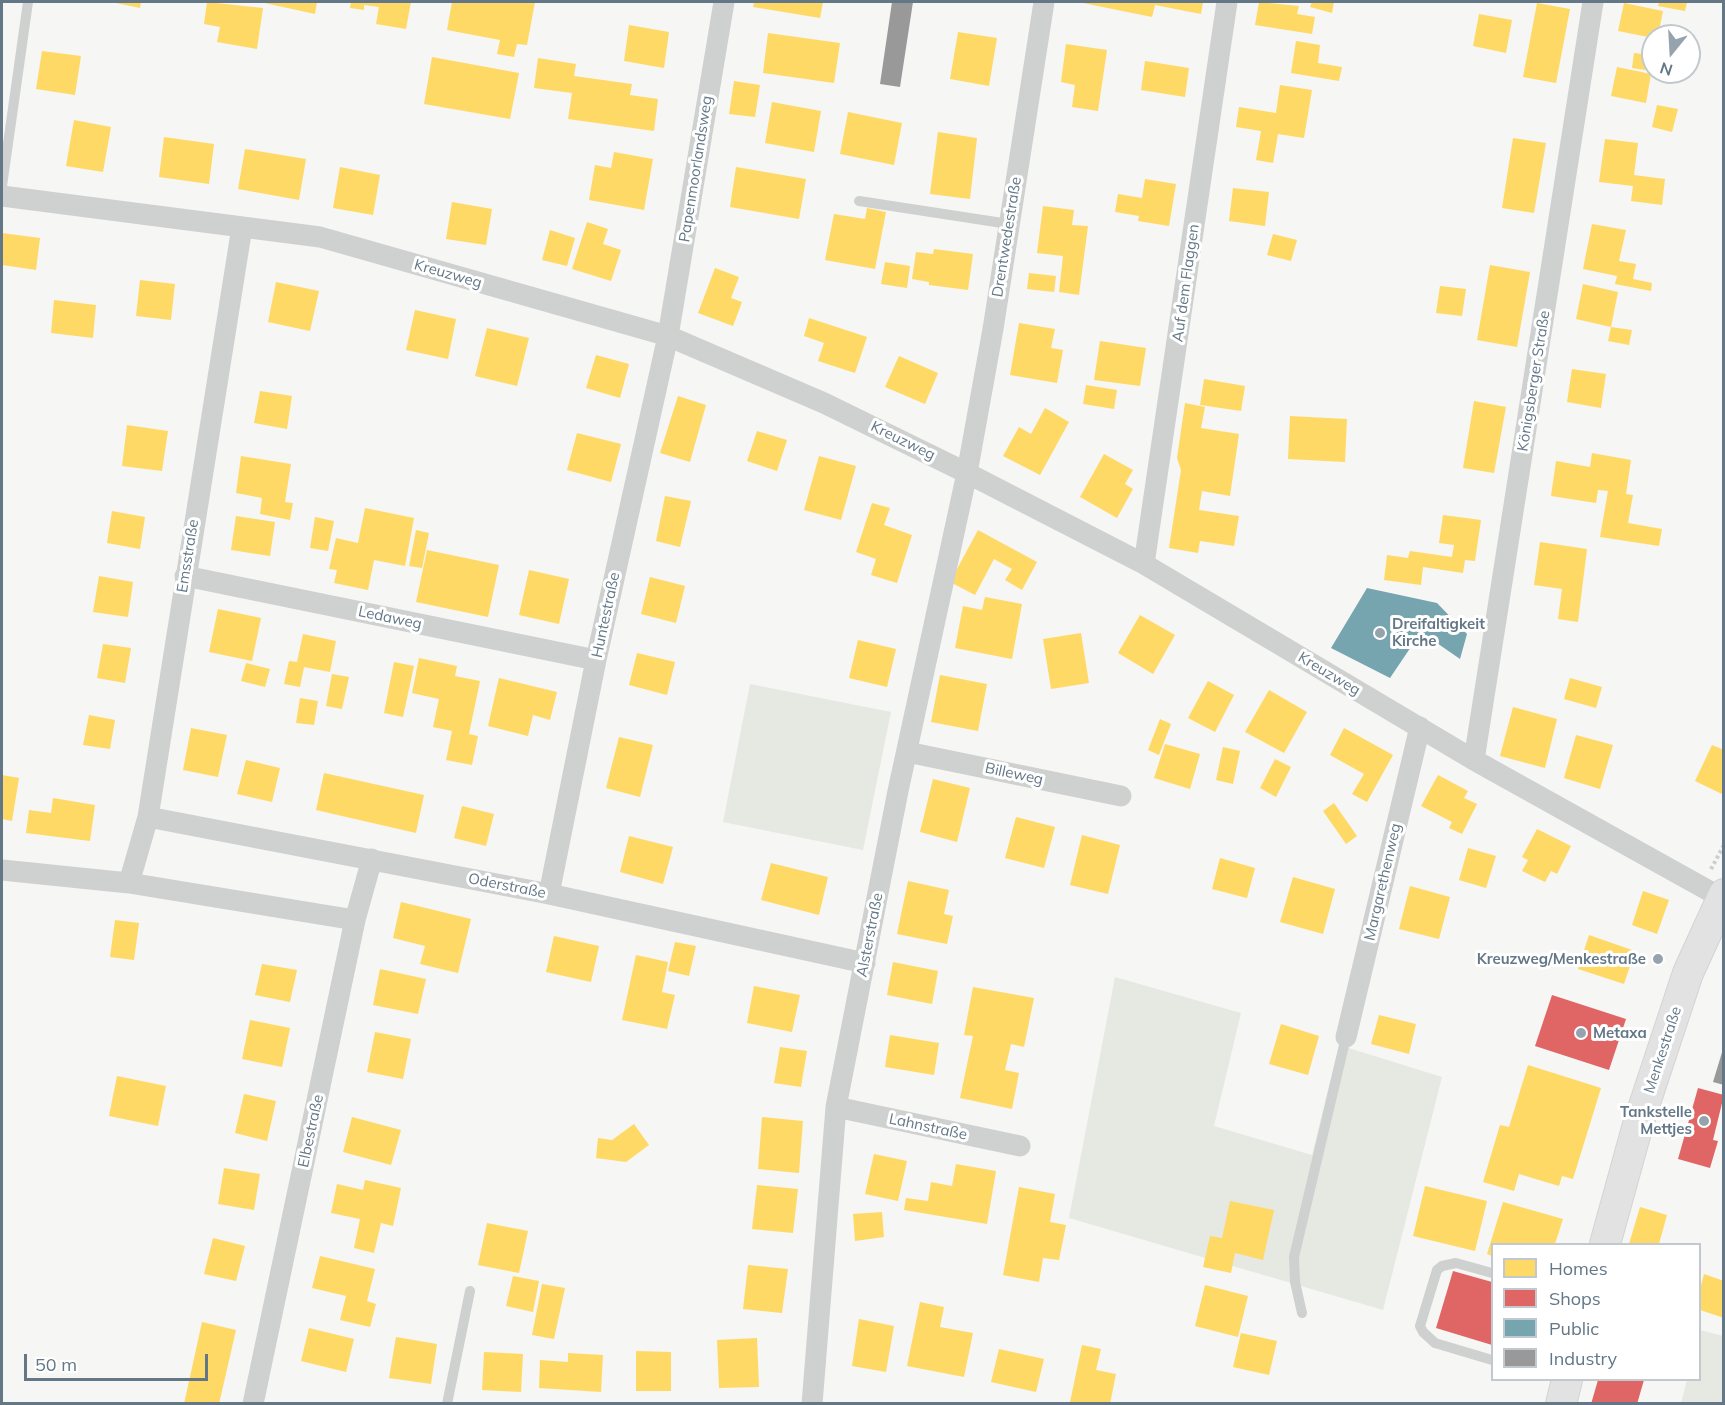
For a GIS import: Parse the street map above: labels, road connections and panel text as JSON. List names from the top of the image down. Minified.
{"streets":{"street":["Papenmoorlandsweg","Drentwedestraße","Kreuzweg","Auf dem Flaggen","Königsberger Straße","Emsstraße","Huntestraße","Ledaweg","Billeweg","Margarethenweg","Oderstraße","Alsterstraße","Menkestraße","Lahnstraße","Elbestraße"]},"crossings":[["Papenmoorlandsweg","Kreuzweg"],["Papenmoorlandsweg","Huntestraße"],["Drentwedestraße","Kreuzweg"],["Drentwedestraße","Alsterstraße"],["Kreuzweg","Auf dem Flaggen"],["Kreuzweg","Königsberger Straße"],["Kreuzweg","Emsstraße"],["Kreuzweg","Huntestraße"],["Kreuzweg","Margarethenweg"],["Kreuzweg","Alsterstraße"],["Kreuzweg","Menkestraße"],["Emsstraße","Ledaweg"],["Emsstraße","Oderstraße"],["Huntestraße","Ledaweg"],["Huntestraße","Oderstraße"],["Billeweg","Alsterstraße"],["Oderstraße","Alsterstraße"],["Oderstraße","Elbestraße"],["Alsterstraße","Lahnstraße"]],"places":["Dreifaltigkeit Kirche","Kreuzweg/Menkestraße","Metaxa","Tankstelle Mettjes"],"legend":["Homes","Shops","Public","Industry"],"scale_bar":"50 m","north":"bottom"}
